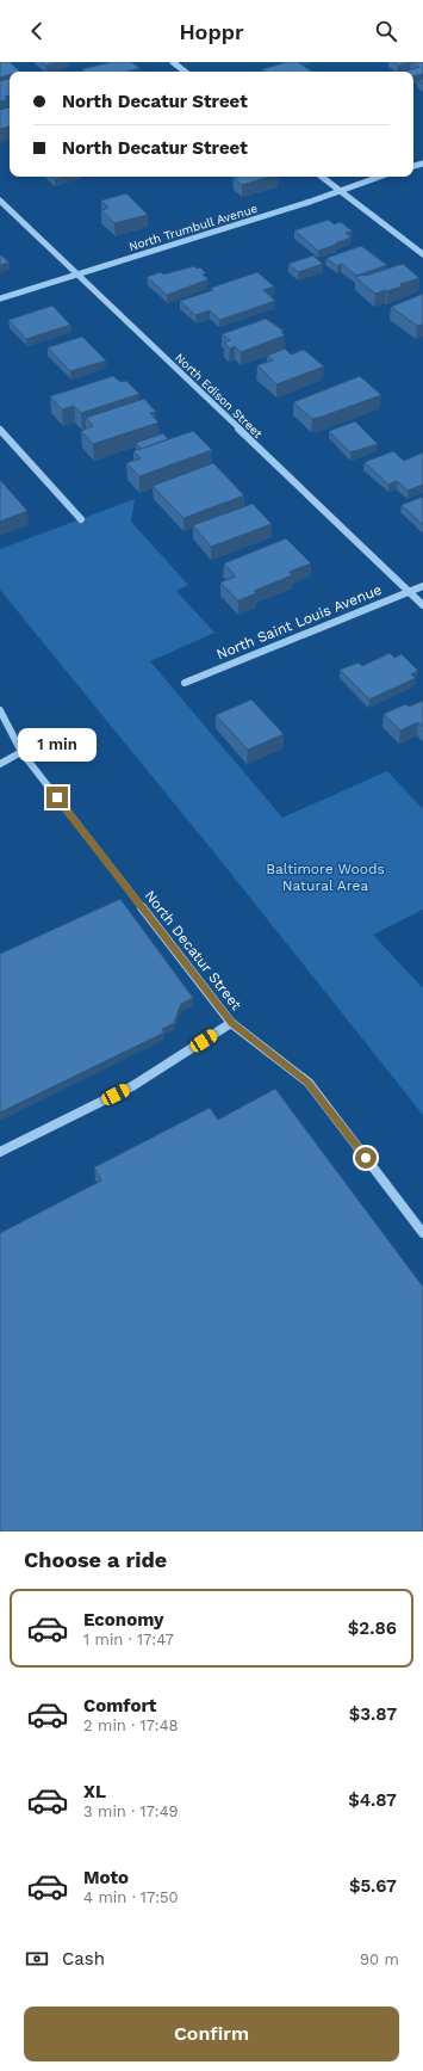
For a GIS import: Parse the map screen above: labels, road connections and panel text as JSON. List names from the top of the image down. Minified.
{"streets":{"street":["North Trumbull Avenue","North Edison Street","North Saint Louis Avenue","North Decatur Street"]},"crossings":[["North Trumbull Avenue","North Edison Street"],["North Edison Street","North Saint Louis Avenue"]],"parks":["Baltimore Woods Natural Area"],"page":{"header":"Hoppr","banner":["North Decatur Street","North Decatur Street"],"bubble":"1 min","heading":"Choose a ride","list":[{"name":"Economy","note":"1 min · 17:47","value":"$2.86"},{"name":"Comfort","note":"2 min · 17:48","value":"$3.87"},{"name":"XL","note":"3 min · 17:49","value":"$4.87"},{"name":"Moto","note":"4 min · 17:50","value":"$5.67"}],"pay":["Cash","90 m"],"buttons":"Confirm"}}
